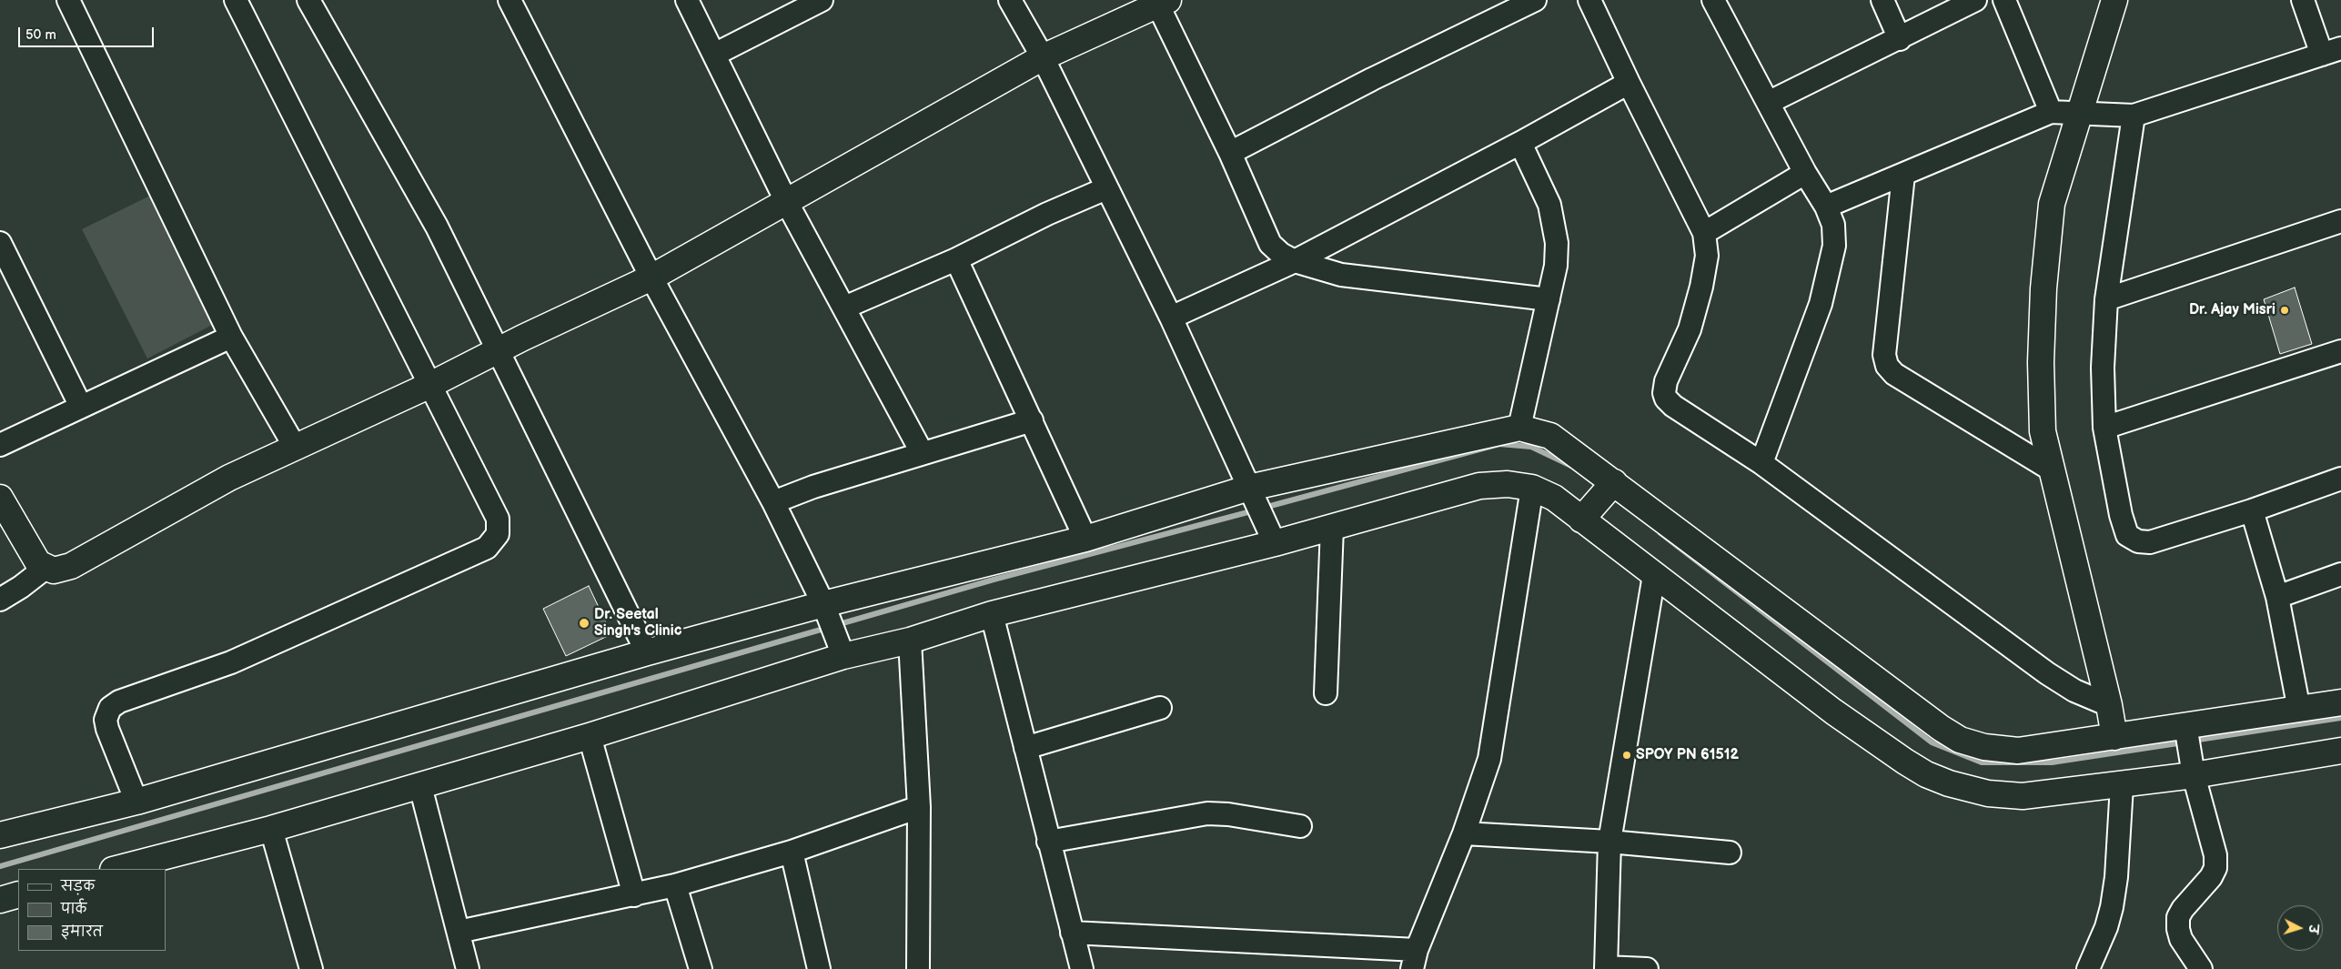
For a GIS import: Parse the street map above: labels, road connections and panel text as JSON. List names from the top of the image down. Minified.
{"places":["Dr. Ajay Misri","Dr. Seetal Singh's Clinic","SPOY PN 61512"],"legend":["सड़क","पार्क","इमारत"],"scale_bar":"50 m","north":"right"}
